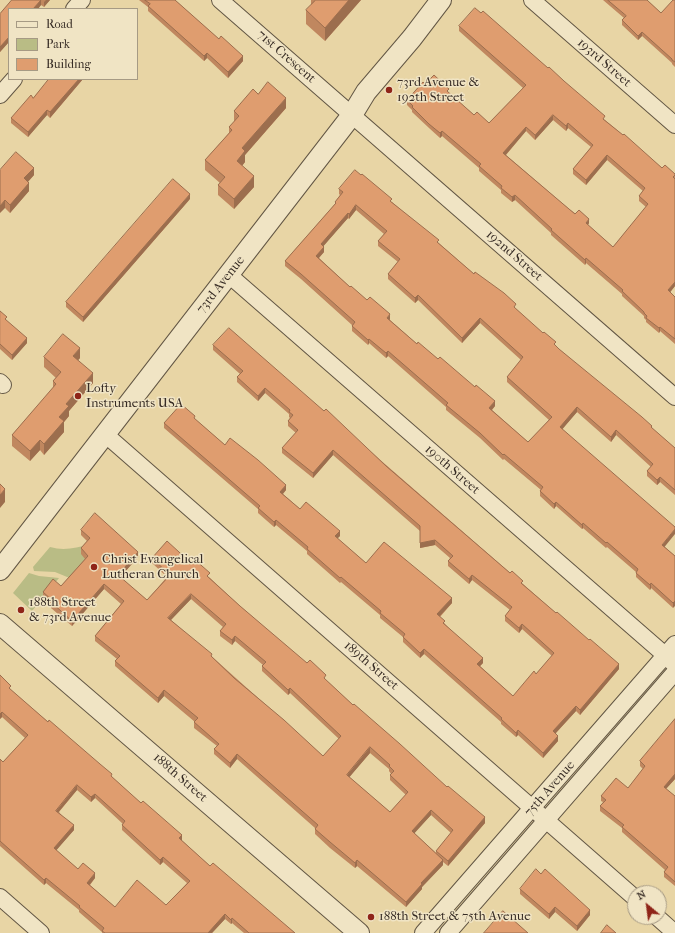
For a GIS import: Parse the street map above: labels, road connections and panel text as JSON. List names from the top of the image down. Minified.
{"streets":{"street":["71st Crescent","193rd Street","192nd Street","73rd Avenue","190th Street","189th Street","188th Street","75th Avenue"]},"crossings":[["71st Crescent","192nd Street"],["71st Crescent","73rd Avenue"],["192nd Street","73rd Avenue"],["73rd Avenue","190th Street"],["73rd Avenue","189th Street"],["190th Street","75th Avenue"],["189th Street","75th Avenue"]],"places":["73rd Avenue & 192th Street","Lofty Instruments USA","Christ Evangelical Lutheran Church","188th Street & 73rd Avenue","188th Street & 75th Avenue"],"legend":["Road","Park","Building"],"north":"top left"}
